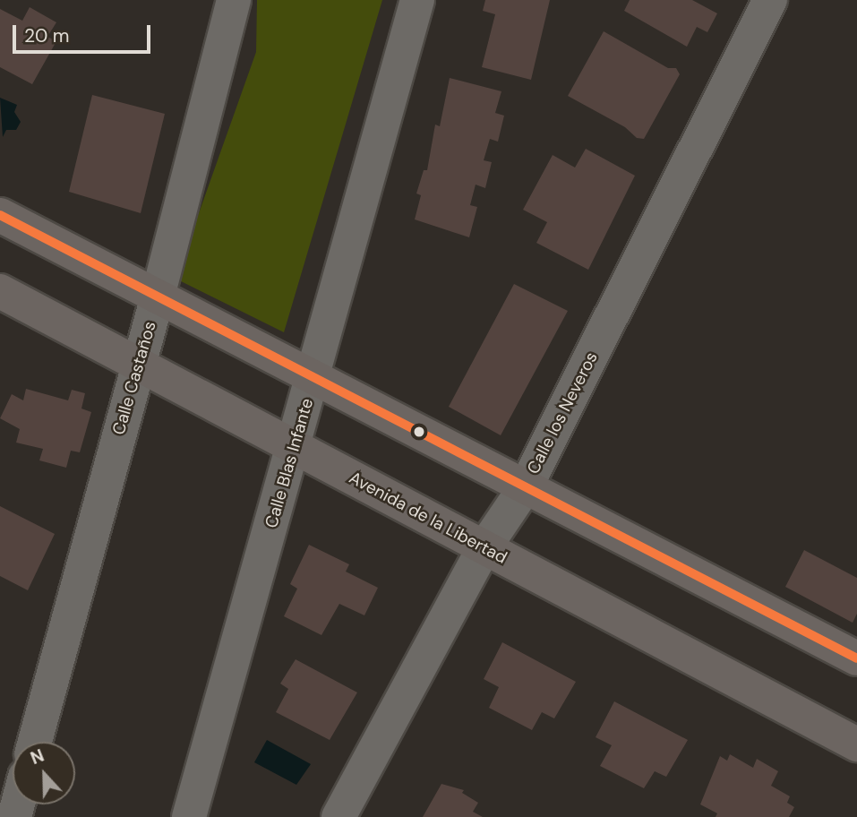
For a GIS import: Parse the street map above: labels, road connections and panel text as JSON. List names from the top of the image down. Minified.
{"streets":{"street":["Calle Castaños","Calle los Neveros","Calle Blas Infante","Avenida de la Libertad"]},"crossings":[["Calle Castaños","Avenida de la Libertad"],["Calle los Neveros","Avenida de la Libertad"],["Calle Blas Infante","Avenida de la Libertad"]],"scale_bar":"20 m","north":"top"}
